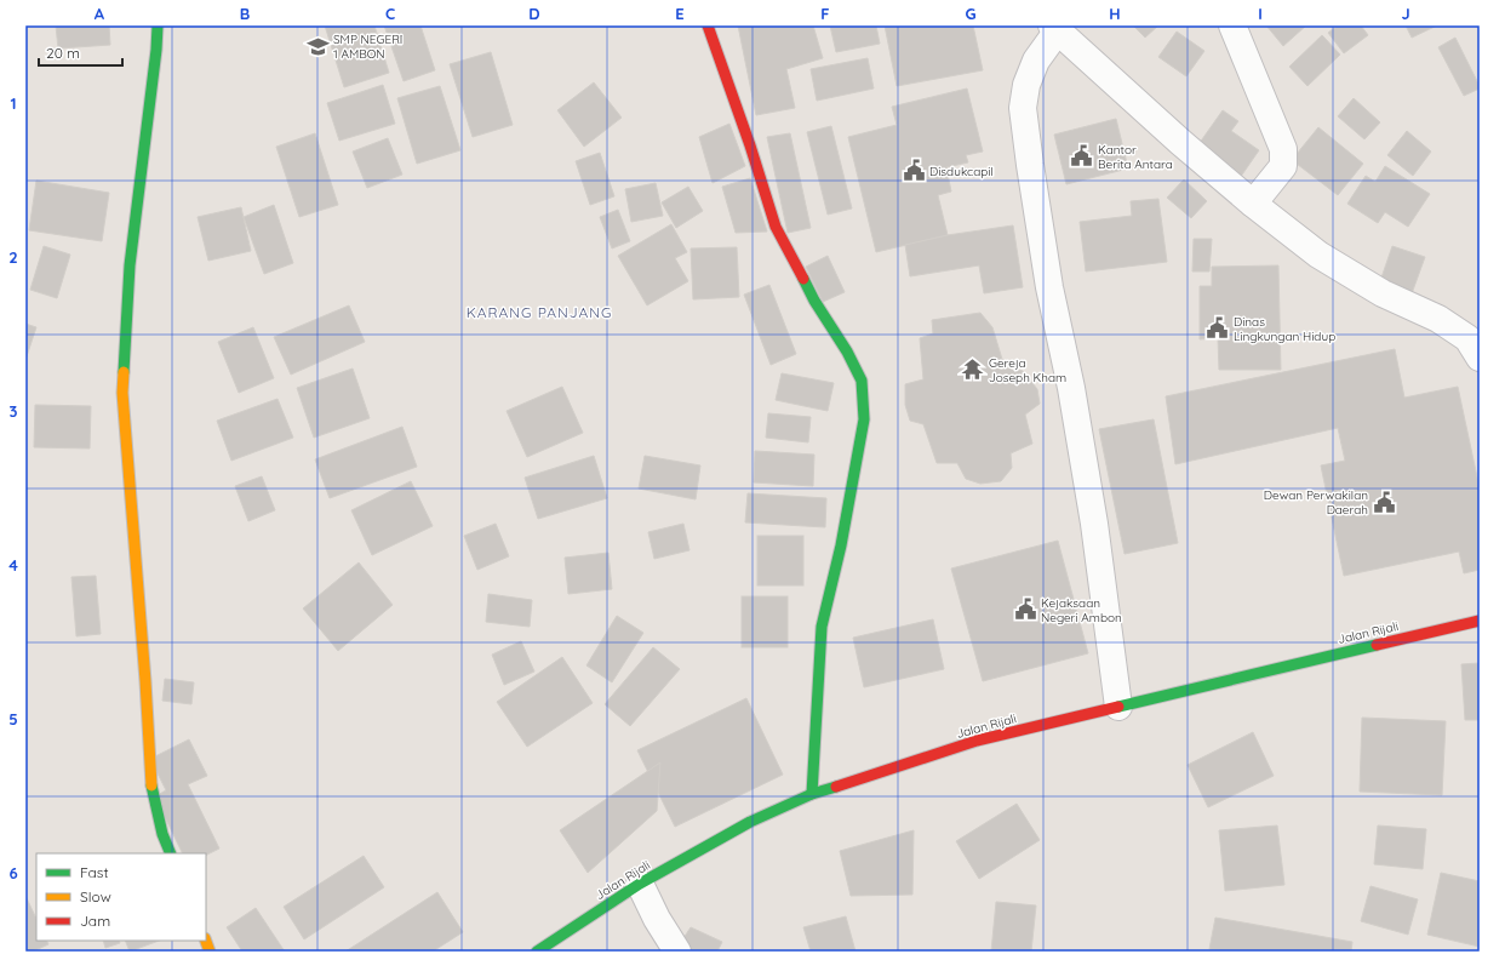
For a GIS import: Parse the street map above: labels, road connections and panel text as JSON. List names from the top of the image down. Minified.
{"streets":{"main road":["Jalan Rijali"]},"districts":["KARANG PANJANG"],"places":{"school or university":["SMP NEGERI 1 AMBON"],"public building":["Kantor Berita Antara","Disdukcapil","Dinas Lingkungan Hidup","Dewan Perwakilan Daerah","Kejaksaan Negeri Ambon"],"temple":["Gereja Joseph Kham"]},"legend":["Fast","Slow","Jam"],"scale_bar":"20 m","grid":{"columns":["A","B","C","D","E","F","G","H","I","J"],"rows":["1","2","3","4","5","6"]}}
